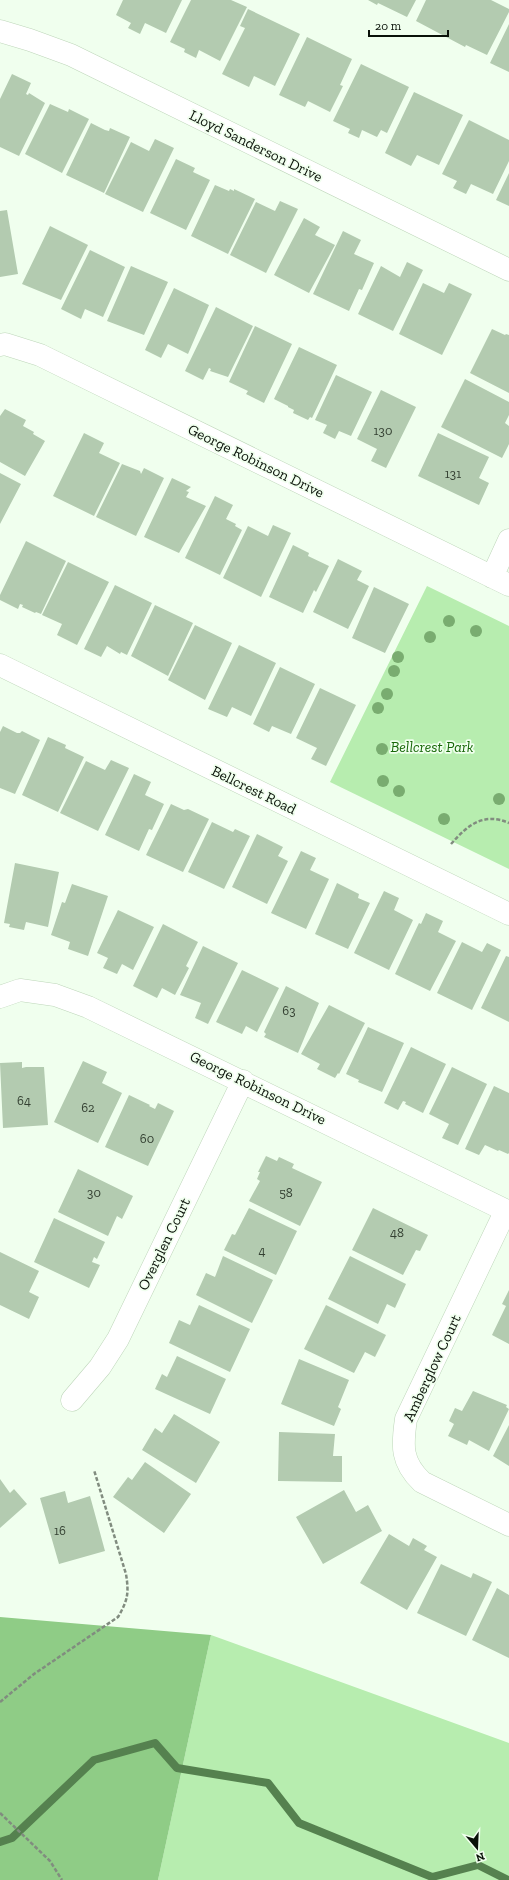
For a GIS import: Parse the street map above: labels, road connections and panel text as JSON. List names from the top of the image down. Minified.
{"streets":{"street":["Lloyd Sanderson Drive","George Robinson Drive","Bellcrest Road","Overglen Court","Amberglow Court"]},"crossings":[["George Robinson Drive","Overglen Court"],["George Robinson Drive","Amberglow Court"]],"parks":["Bellcrest Park"],"house_numbers":["130","131","63","64","62","60","30","58","48","4","16"],"scale_bar":"20 m","north":"bottom"}
